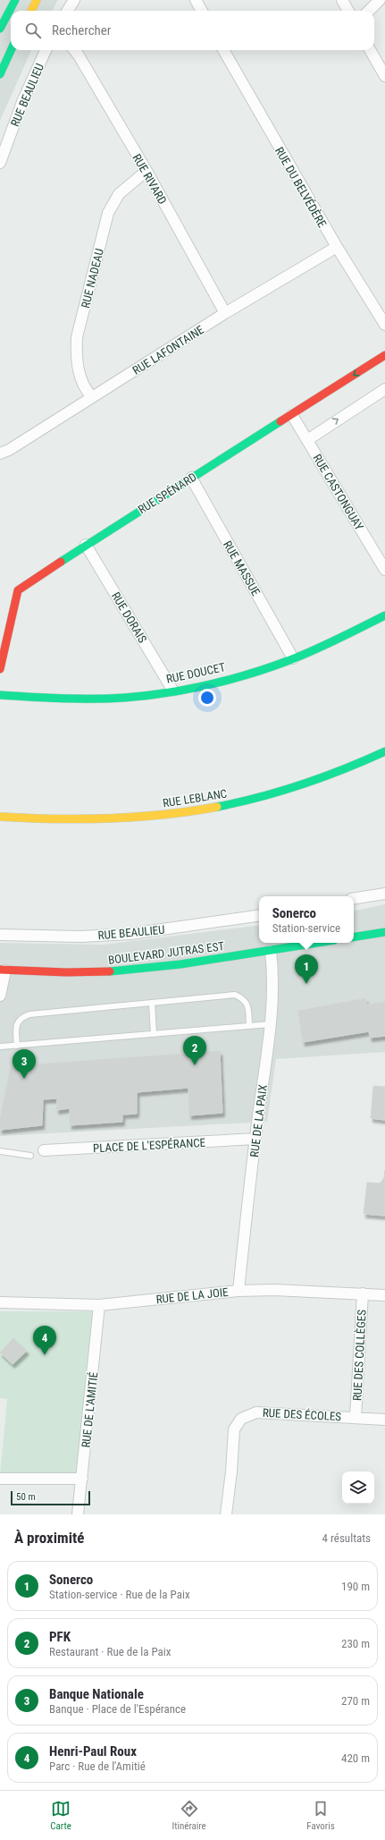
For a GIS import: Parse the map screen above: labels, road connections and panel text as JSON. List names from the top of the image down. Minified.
{"streets":{"street":["RUE BEAULIEU","RUE RIVARD","RUE DU BELVÉDÈRE","RUE NADEAU","RUE LAFONTAINE","RUE CASTONGUAY","RUE SPÉNARD","RUE MASSUE","RUE DORAIS","RUE DOUCET","RUE LEBLANC","BOULEVARD JUTRAS EST","RUE DE LA PAIX","PLACE DE L'ESPÉRANCE","RUE DE LA JOIE","RUE DES COLLÈGES","RUE DE L'AMITIÉ","RUE DES ÉCOLES"]},"crossings":[["RUE RIVARD","RUE NADEAU"],["RUE RIVARD","RUE LAFONTAINE"],["RUE DU BELVÉDÈRE","RUE LAFONTAINE"],["RUE NADEAU","RUE LAFONTAINE"],["RUE CASTONGUAY","RUE SPÉNARD"],["RUE SPÉNARD","RUE MASSUE"],["RUE SPÉNARD","RUE DORAIS"],["RUE MASSUE","RUE DOUCET"],["RUE DORAIS","RUE DOUCET"],["BOULEVARD JUTRAS EST","RUE DE LA PAIX"],["RUE DE LA PAIX","PLACE DE L'ESPÉRANCE"],["RUE DE LA PAIX","RUE DE LA JOIE"],["RUE DE LA JOIE","RUE DES COLLÈGES"],["RUE DE LA JOIE","RUE DE L'AMITIÉ"],["RUE DES COLLÈGES","RUE DES ÉCOLES"]],"scale_bar":"50 m","page":{"search":"Rechercher","popup":["Sonerco","Station-service"],"pins":["1","2","3","4"],"scale":"50 m","heading":["À proximité","4 résultats"],"list":[{"mark":"1","name":"Sonerco","note":"Station-service · Rue de la Paix","value":"190 m"},{"mark":"2","name":"PFK","note":"Restaurant · Rue de la Paix","value":"230 m"},{"mark":"3","name":"Banque Nationale","note":"Banque · Place de l'Espérance","value":"270 m"},{"mark":"4","name":"Henri-Paul Roux","note":"Parc · Rue de l'Amitié","value":"420 m"}],"nav":["Carte","Itinéraire","Favoris"]}}
